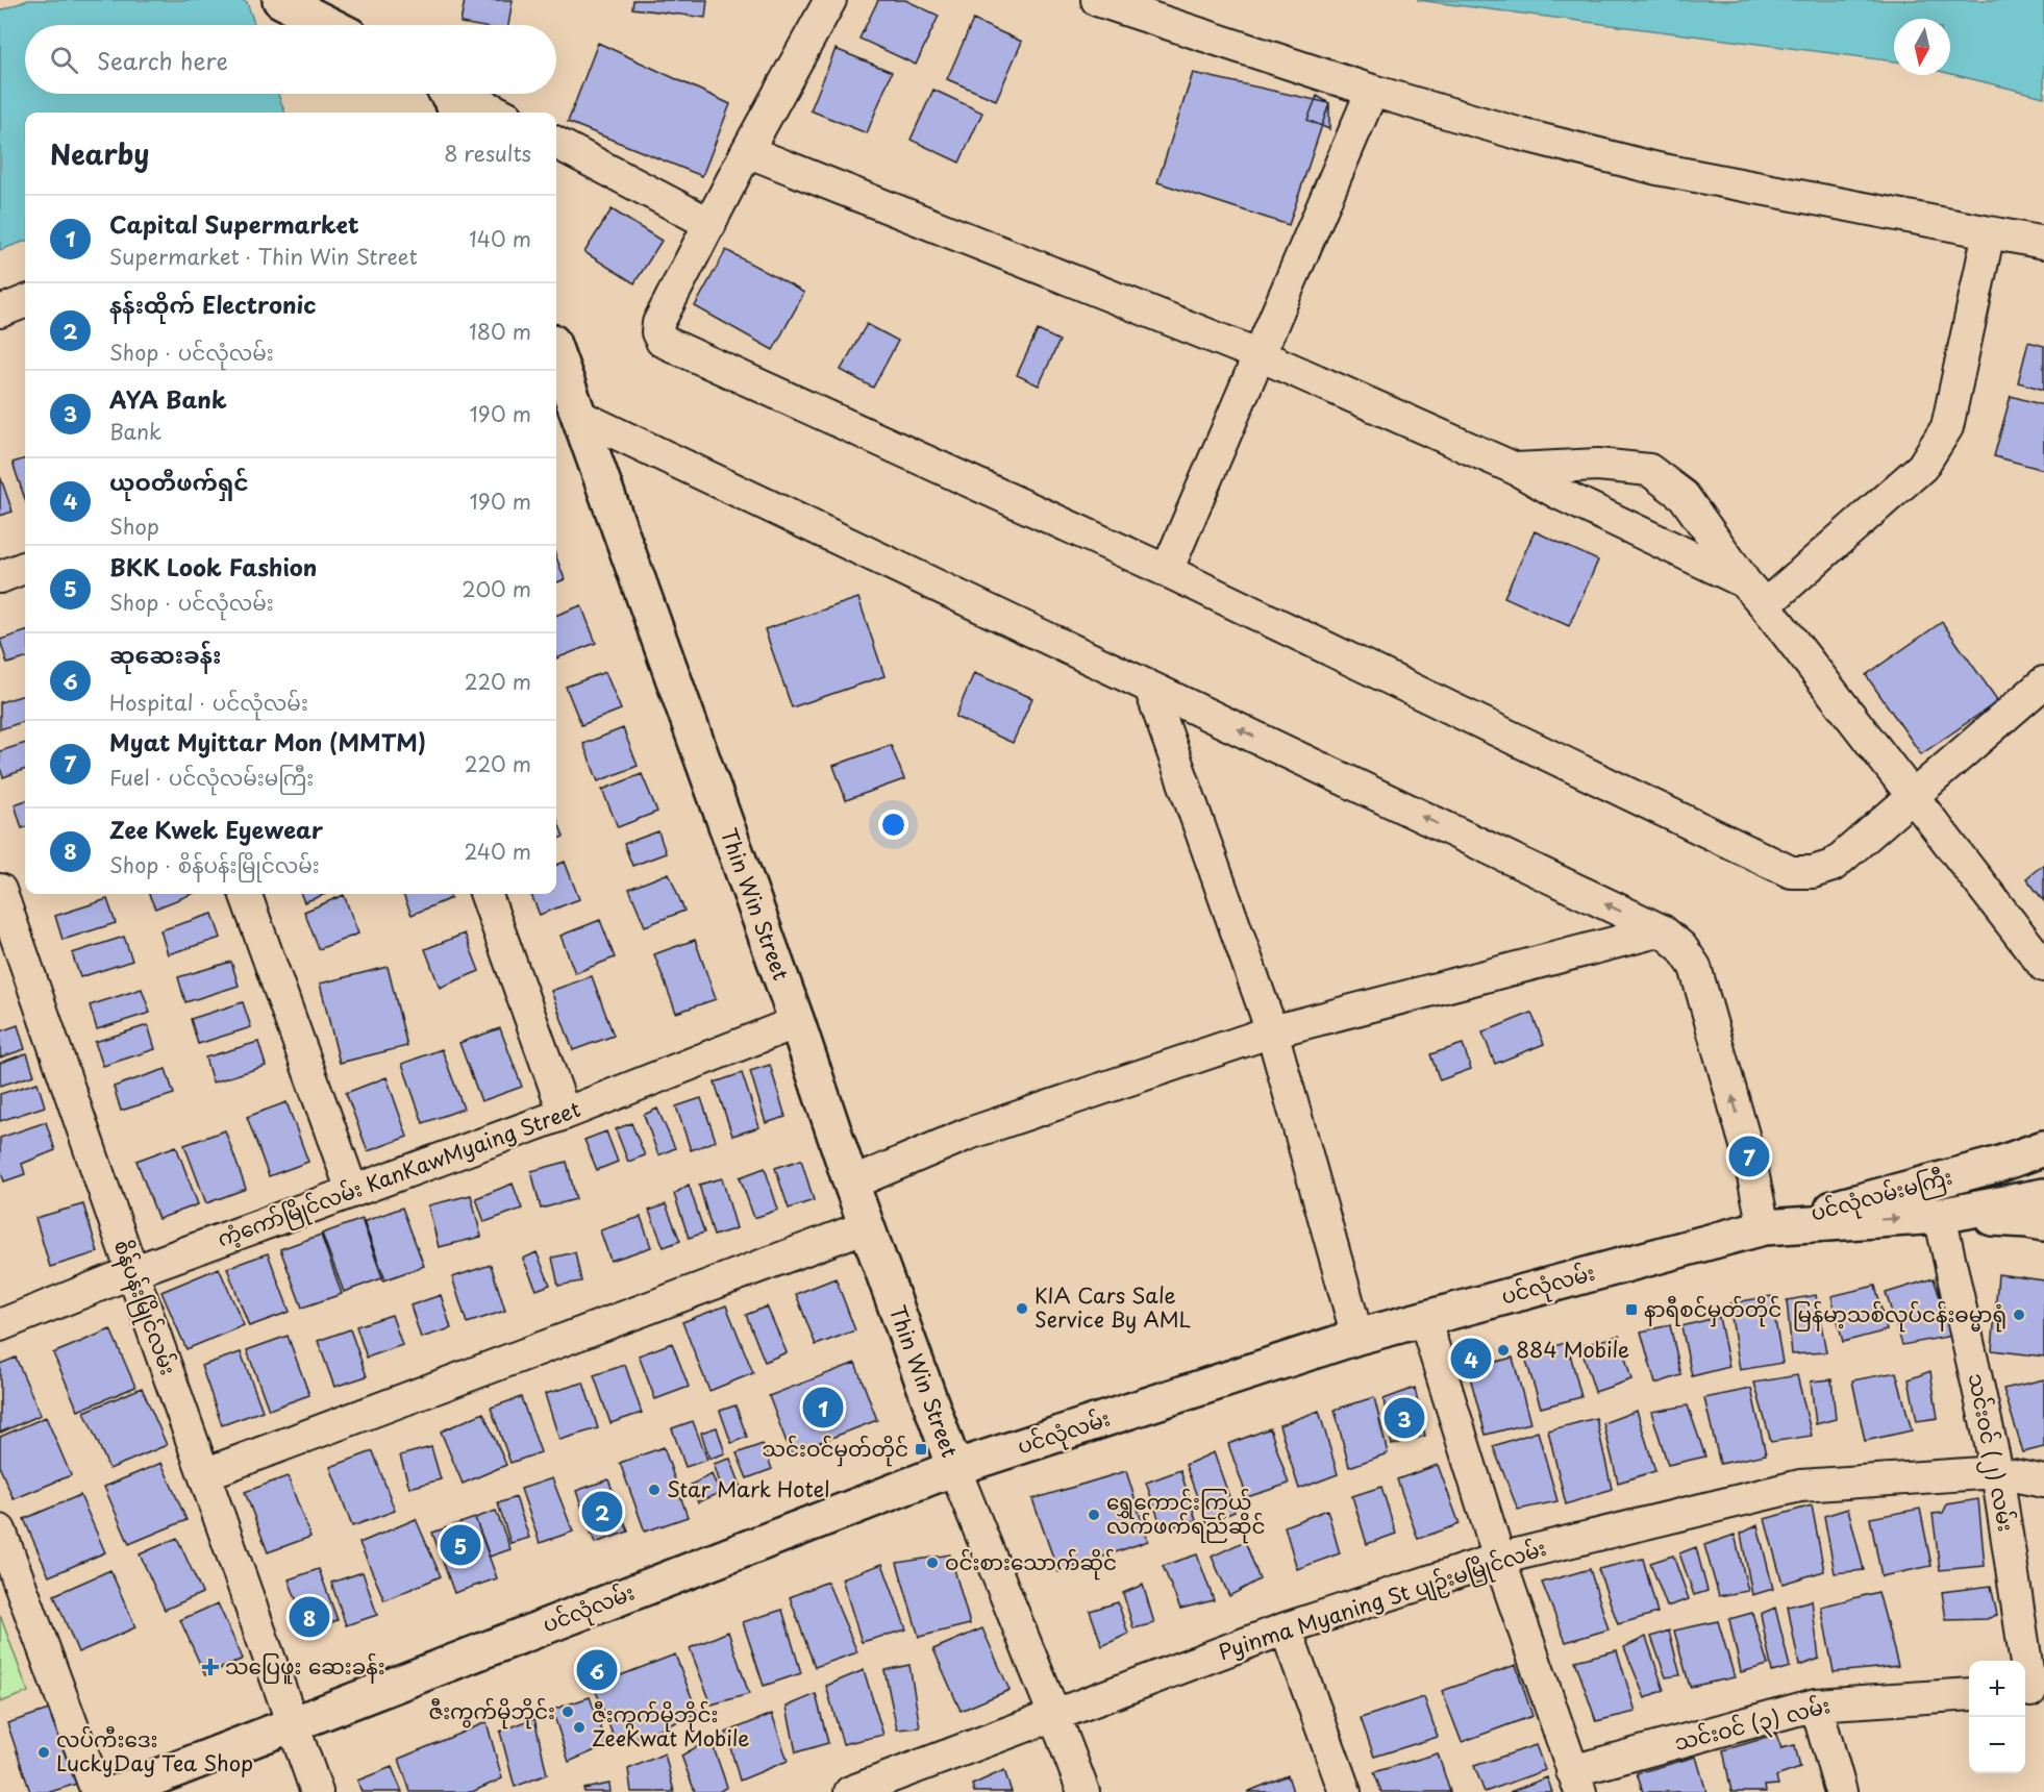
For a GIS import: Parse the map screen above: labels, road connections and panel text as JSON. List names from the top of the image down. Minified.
{"streets":{"main road":["Thin Win Street","ပင်လုံလမ်းမကြီး","ပင်လုံလမ်း"],"street":["ကံ့ကော်မြိုင်လမ်း KanKawMyaing Street","စိန်ပန်းမြိုင်လမ်း","သင်းဝင် (၂) လမ်း","Pyinma Myaning St ပျဉ်းမမြိုင်လမ်း","သင်းဝင် (၃) လမ်း"]},"crossings":[["Thin Win Street","ကံ့ကော်မြိုင်လမ်း KanKawMyaing Street"],["Thin Win Street","ပင်လုံလမ်း"],["ကံ့ကော်မြိုင်လမ်း KanKawMyaing Street","စိန်ပန်းမြိုင်လမ်း"],["ပင်လုံလမ်းမကြီး","ပင်လုံလမ်း"],["ပင်လုံလမ်း","စိန်ပန်းမြိုင်လမ်း"],["ပင်လုံလမ်း","သင်းဝင် (၂) လမ်း"],["သင်းဝင် (၂) လမ်း","Pyinma Myaning St ပျဉ်းမမြိုင်လမ်း"]],"places":{"other":["KIA Cars Sale Service By AML","မြန်မာ့သစ်လုပ်ငန်းဓမ္မာရုံ","884 Mobile","Star Mark Hotel","ရွှေကောင်းကြွယ် လက်ဖက်ရည်ဆိုင်","ဝင်းစားသောက်ဆိုင်","ဇီးကွက်မိုဘိုင်း","ဇီးကွက်မိုဘိုင်း ZeeKwat Mobile","လပ်ကီးဒေး LuckyDay Tea Shop"],"transit":["နာရီစင်မှတ်တိုင်","သင်းဝင်မှတ်တိုင်"],"health":["သပြေဖူး ဆေးခန်း"]},"north":"bottom","page":{"search":"Search here","heading":["Nearby","8 results"],"list":[{"mark":"1","name":"Capital Supermarket","note":"Supermarket · Thin Win Street","value":"140 m"},{"mark":"2","name":"နန်းထိုက် Electronic","note":"Shop · ပင်လုံလမ်း","value":"180 m"},{"mark":"3","name":"AYA Bank","note":"Bank","value":"190 m"},{"mark":"4","name":"ယုဝတီဖက်ရှင်","note":"Shop","value":"190 m"},{"mark":"5","name":"BKK Look Fashion","note":"Shop · ပင်လုံလမ်း","value":"200 m"},{"mark":"6","name":"ဆုဆေးခန်း","note":"Hospital · ပင်လုံလမ်း","value":"220 m"},{"mark":"7","name":"Myat Myittar Mon (MMTM)","note":"Fuel · ပင်လုံလမ်းမကြီး","value":"220 m"},{"mark":"8","name":"Zee Kwek Eyewear","note":"Shop · စိန်ပန်းမြိုင်လမ်း","value":"240 m"}],"pins":["7","4","1","3","2","5","8","6"],"map_buttons":["+","−"]}}
